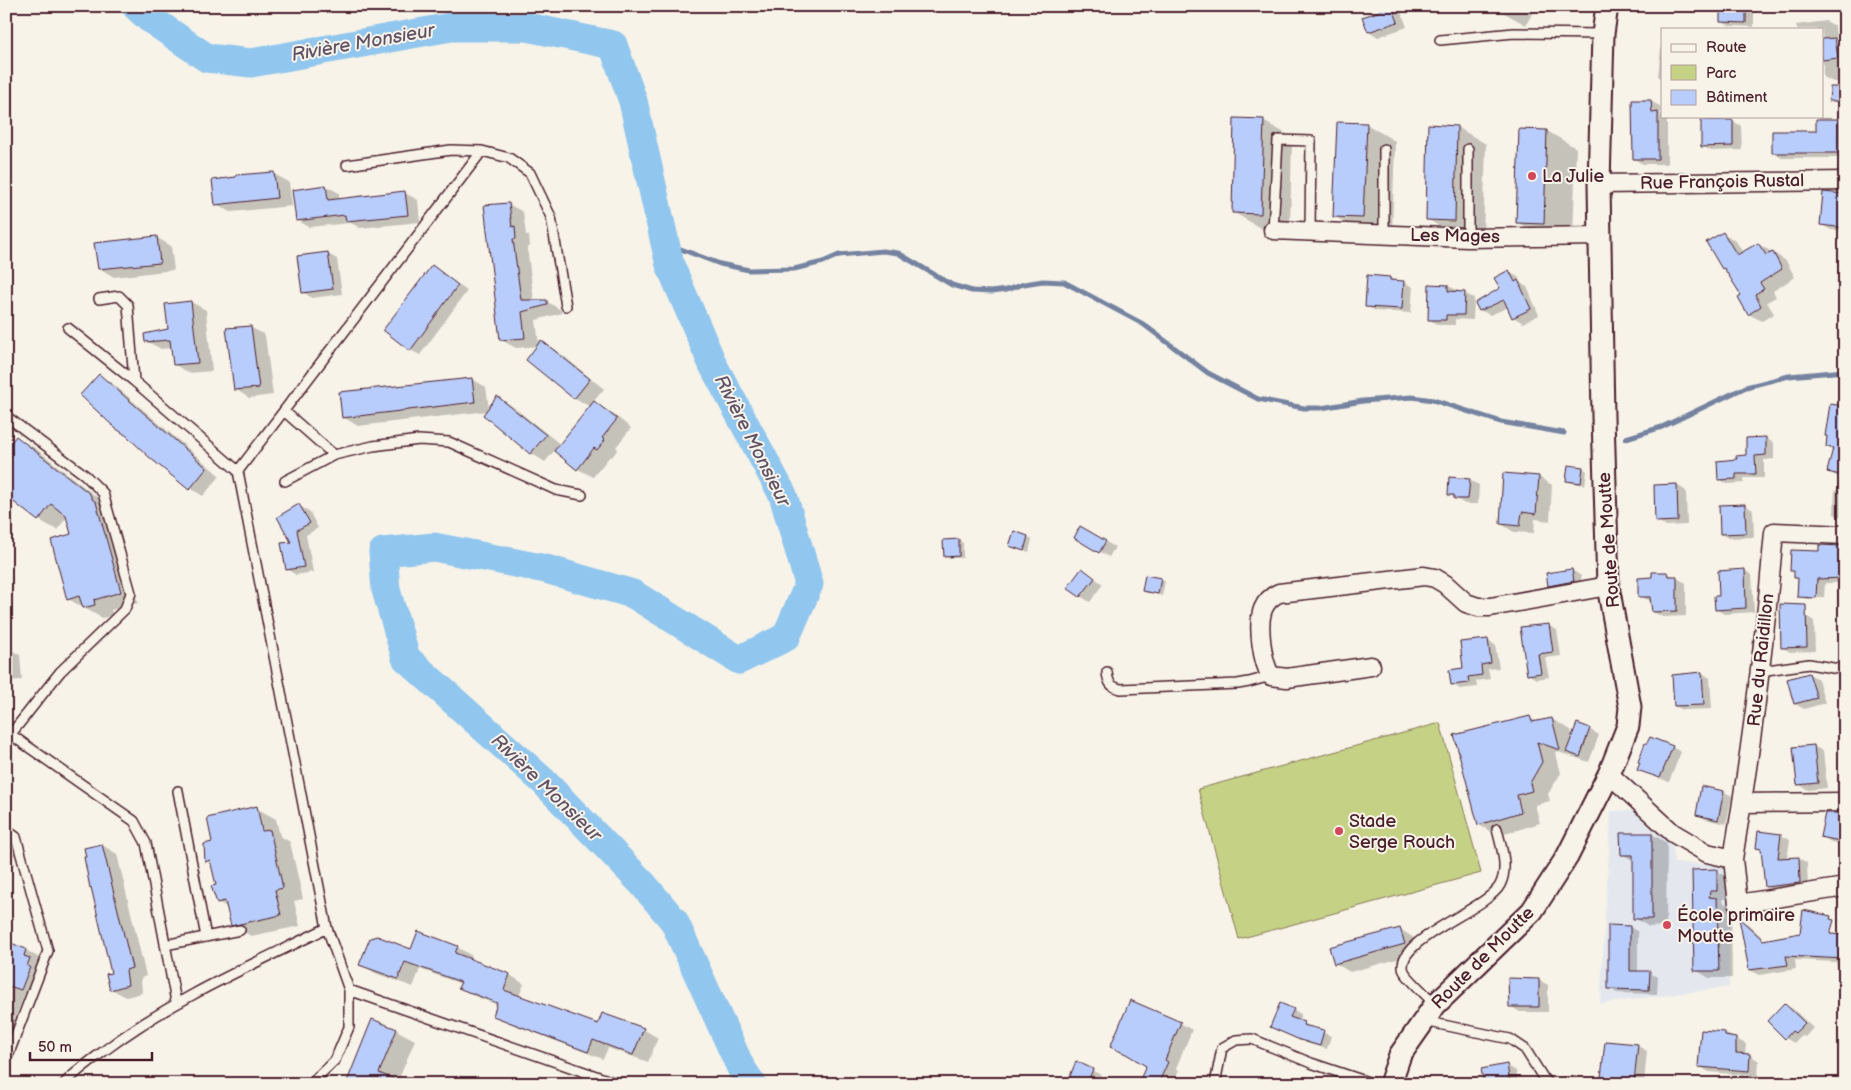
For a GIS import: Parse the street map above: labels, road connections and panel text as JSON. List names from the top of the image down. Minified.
{"streets":{"street":["Rue François Rustal","Les Mages","Route de Moutte","Rue du Raidillon"]},"crossings":[["Rue François Rustal","Route de Moutte"],["Les Mages","Route de Moutte"]],"water":["Rivière Monsieur"],"places":["La Julie","Stade Serge Rouch","École primaire Moutte"],"legend":["Route","Parc","Bâtiment"],"scale_bar":"50 m"}
